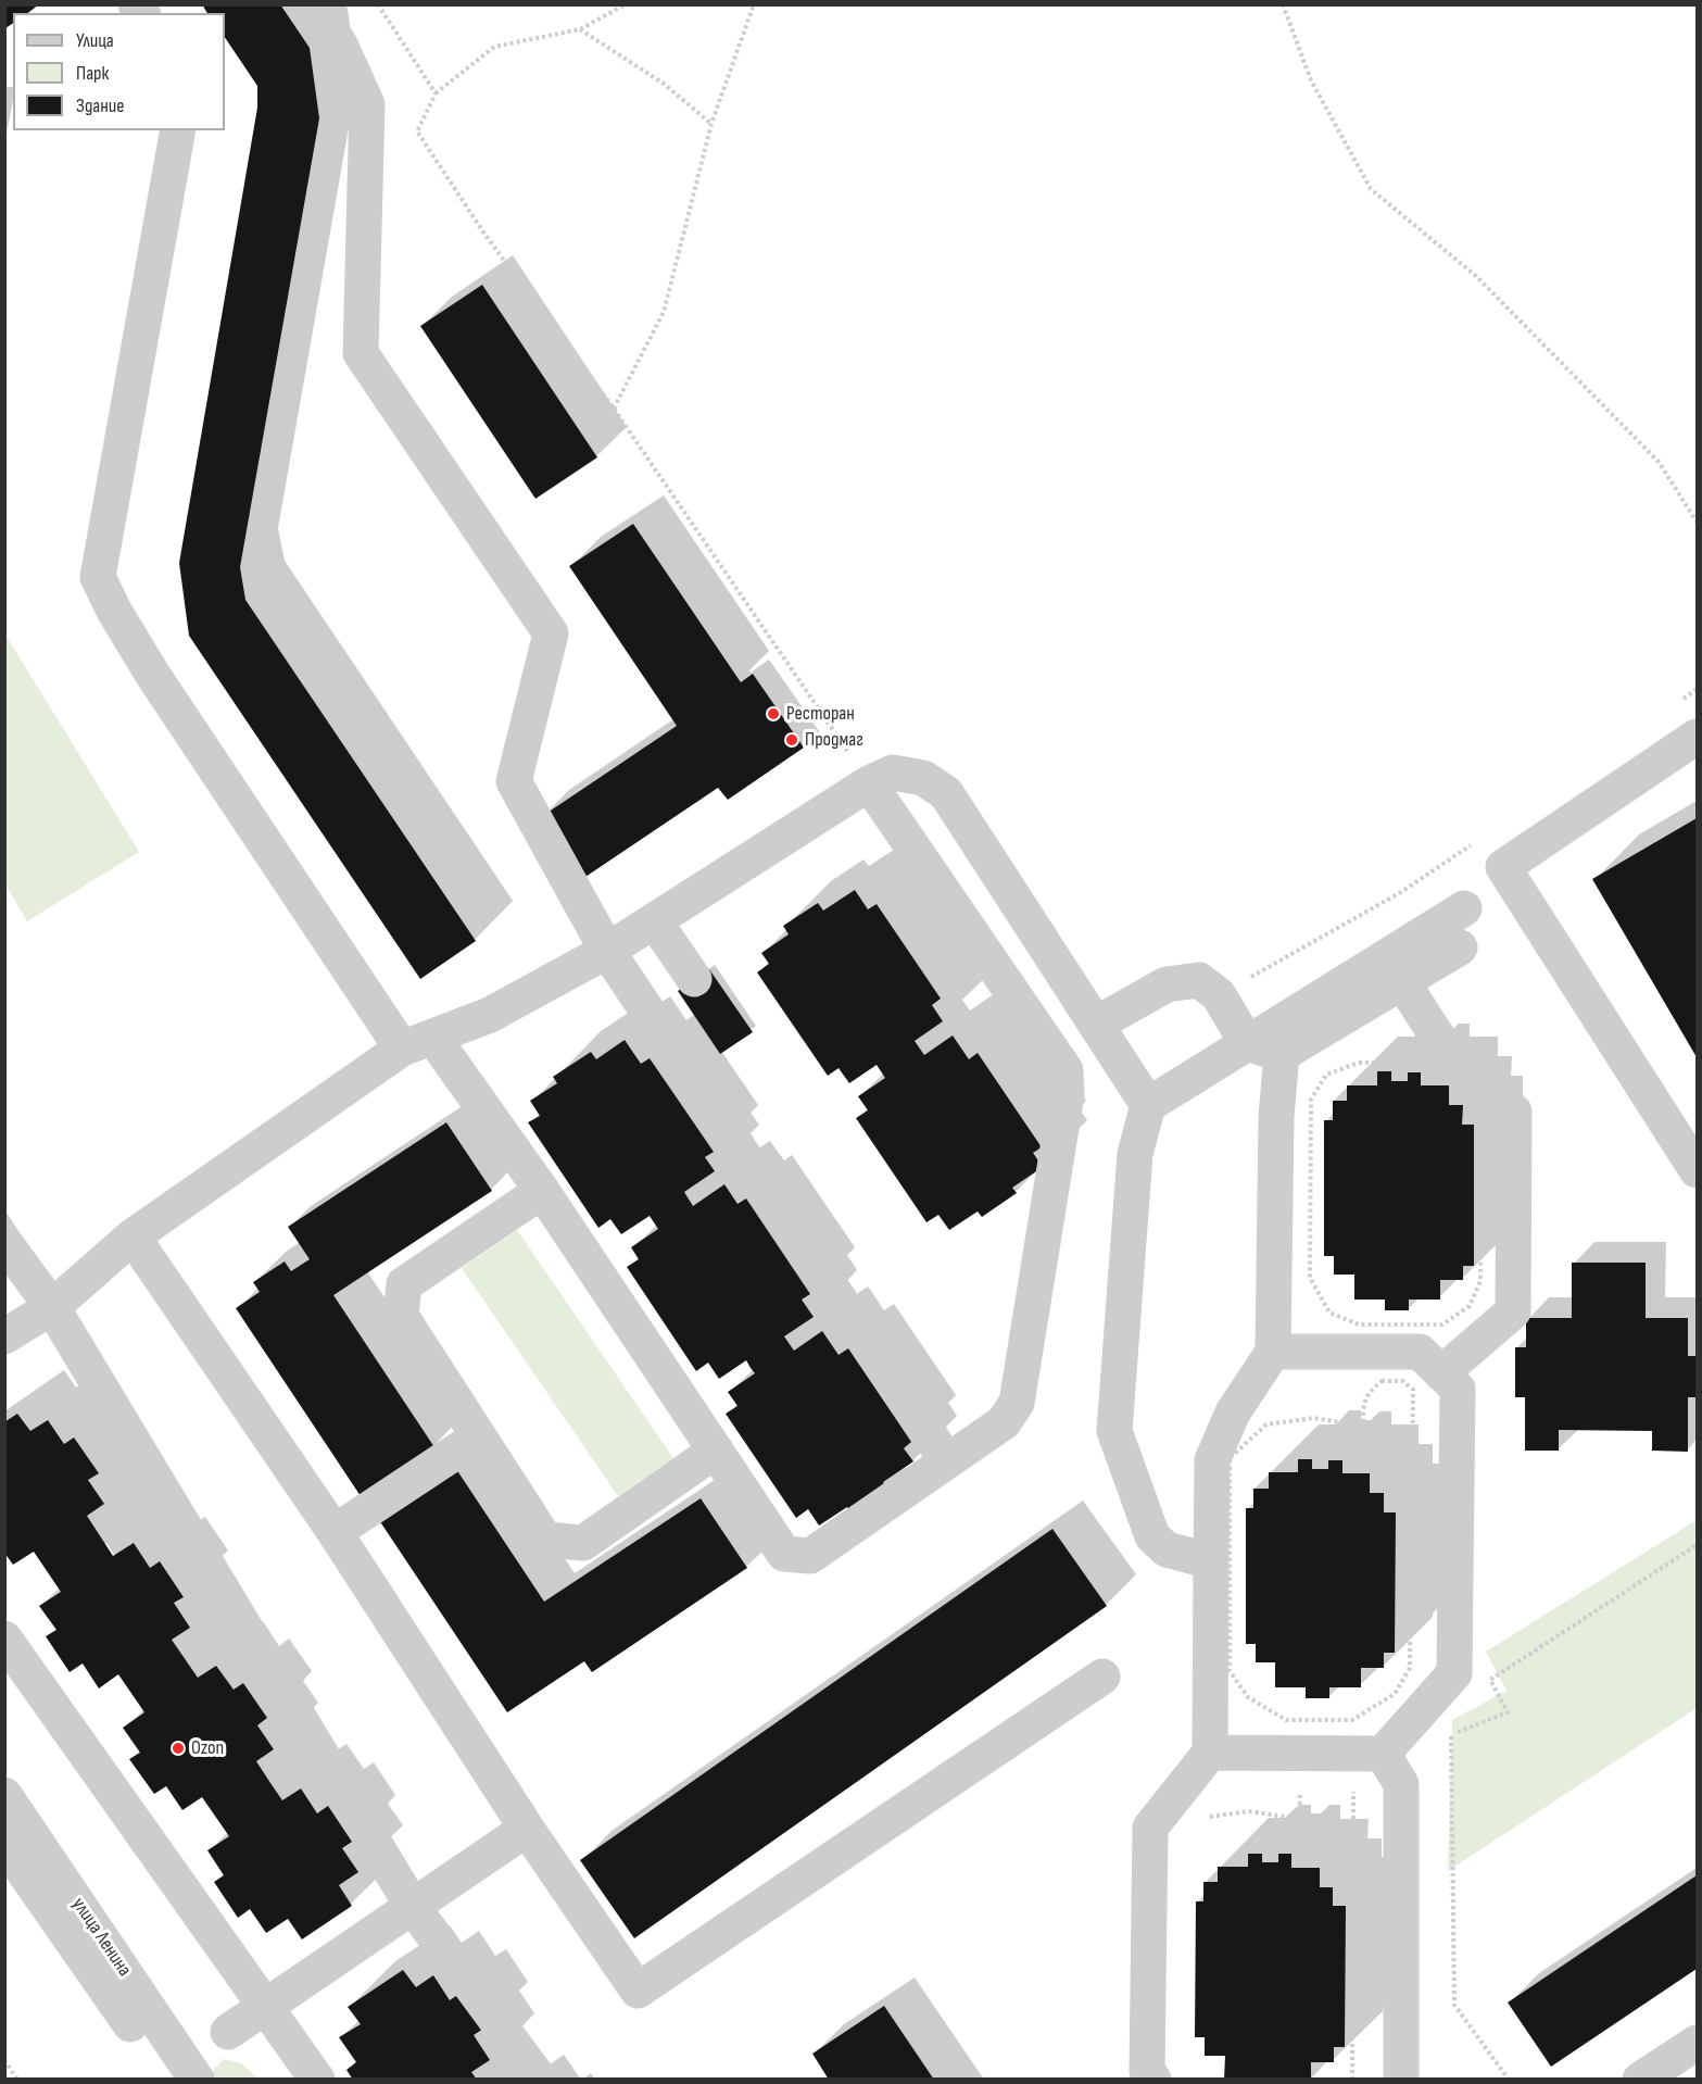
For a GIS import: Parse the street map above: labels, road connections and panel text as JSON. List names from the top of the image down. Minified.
{"streets":{"street":["улица Ленина"]},"places":["Ресторан","Продмаг","Ozon"],"legend":["Улица","Парк","Здание"]}
